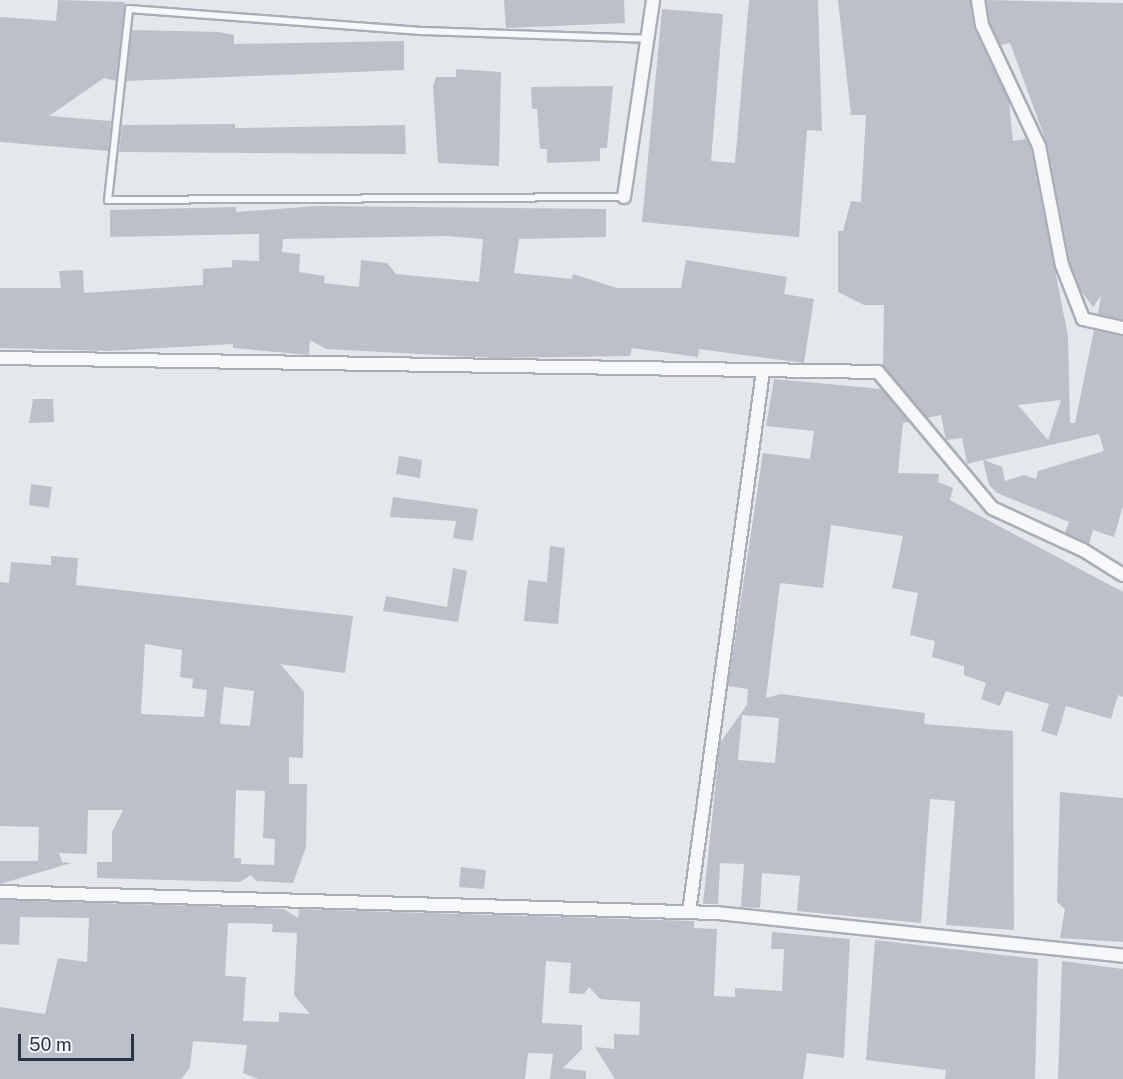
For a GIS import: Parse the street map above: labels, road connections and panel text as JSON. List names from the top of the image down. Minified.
{"scale_bar":"50 m"}
